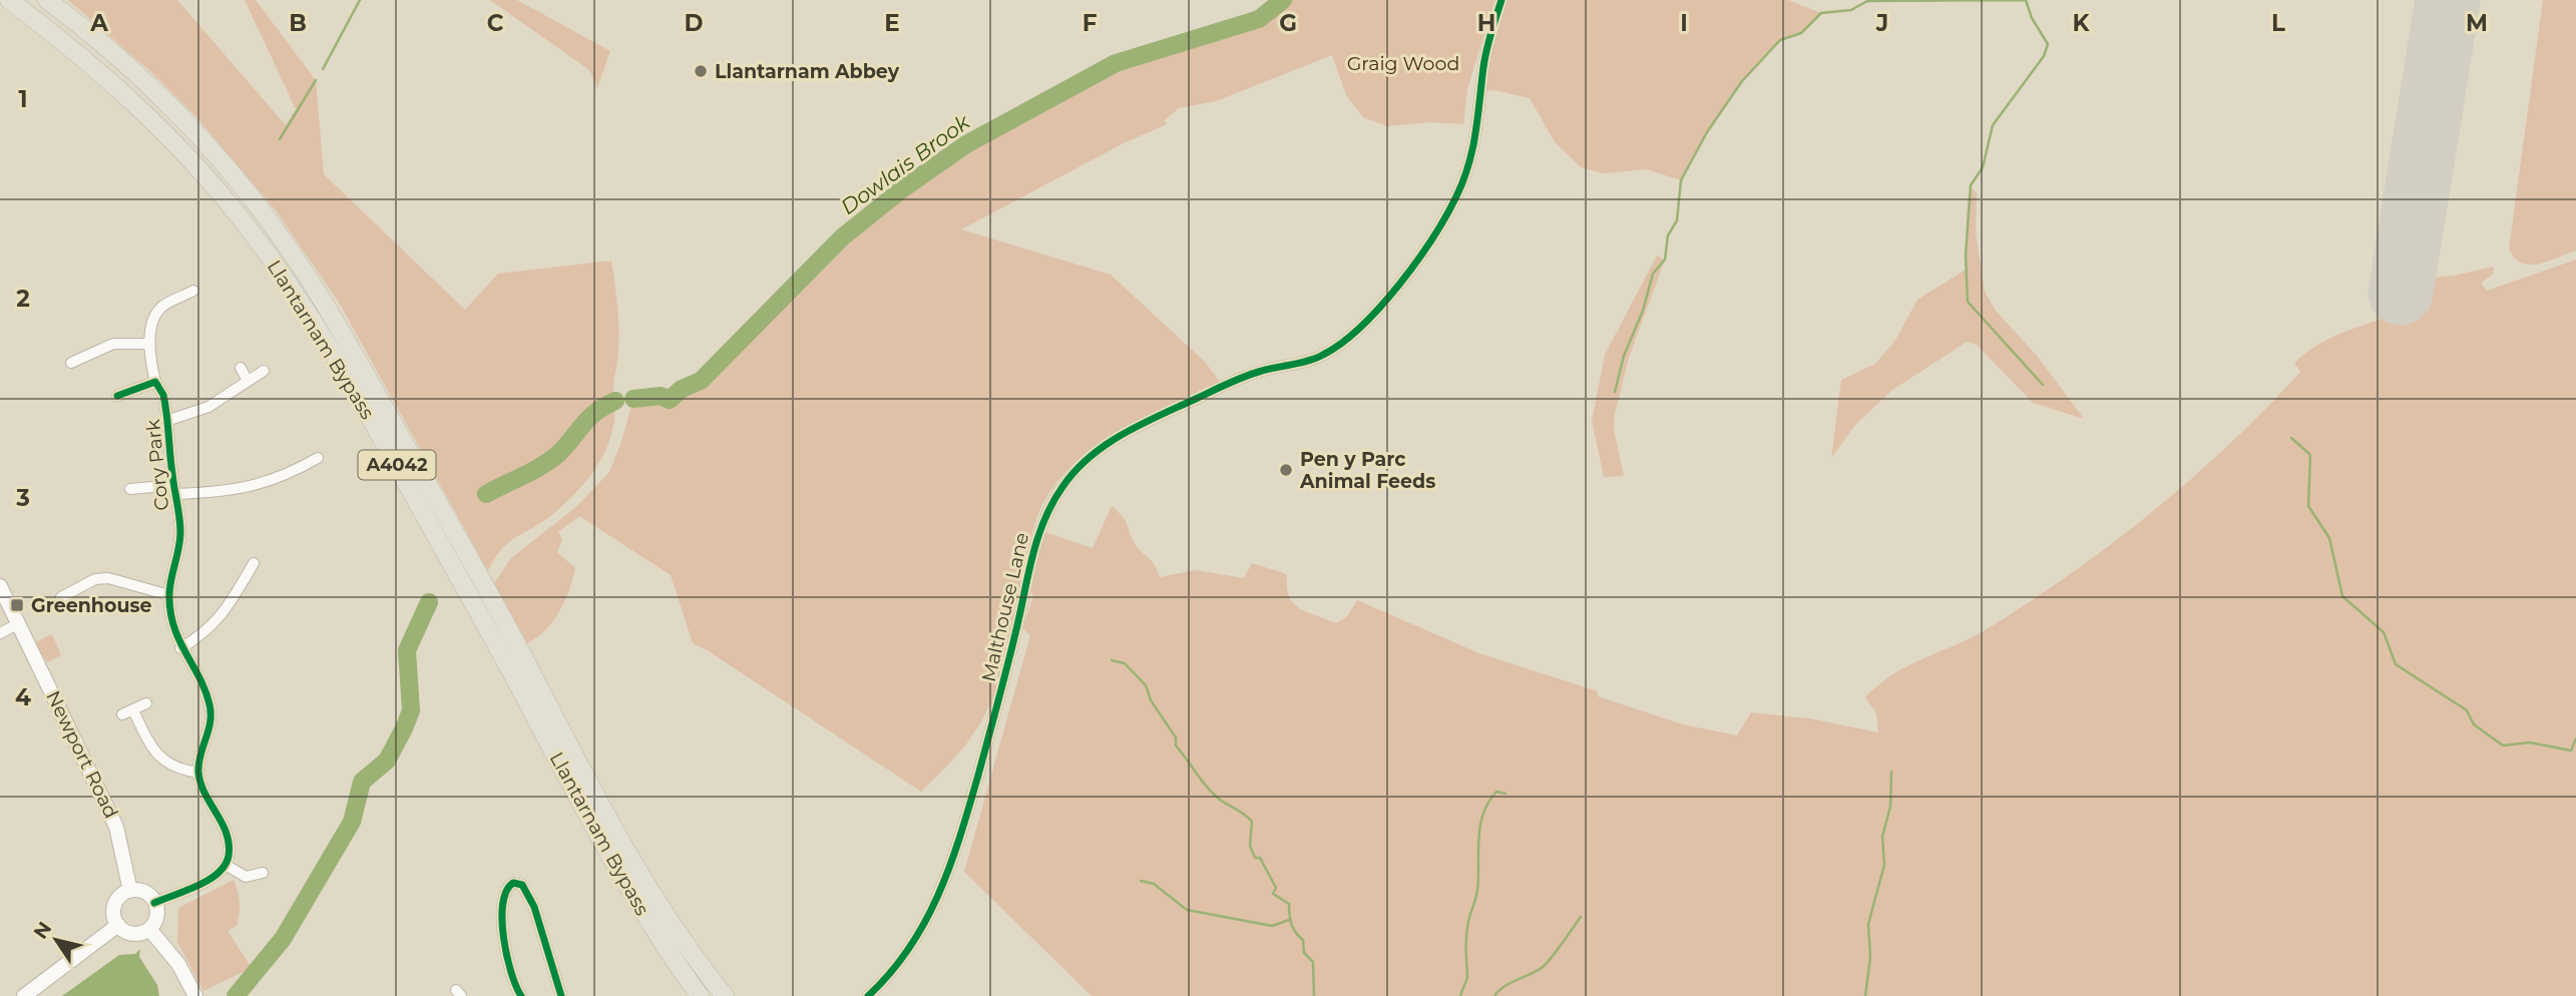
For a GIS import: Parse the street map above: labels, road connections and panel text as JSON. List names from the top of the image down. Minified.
{"streets":{"highway":["Llantarnam Bypass","A4042"],"street":["Cory Park","Malthouse Lane","Newport Road"]},"water":["Dowlais Brook"],"parks":["Graig Wood"],"places":{"other":["Llantarnam Abbey","Pen y Parc Animal Feeds"],"transit":["Greenhouse"]},"north":"top left","grid":{"columns":["A","B","C","D","E","F","G","H","I","J","K","L","M"],"rows":["1","2","3","4"]}}
